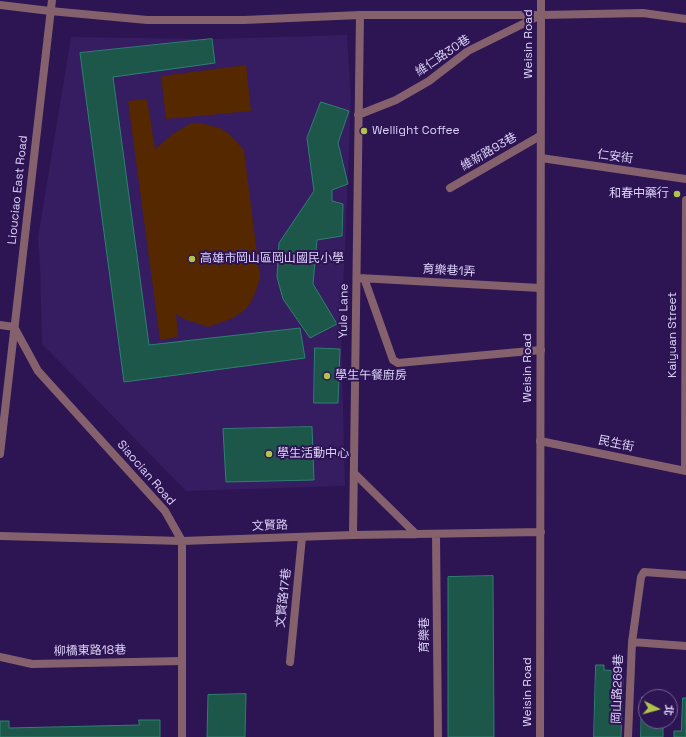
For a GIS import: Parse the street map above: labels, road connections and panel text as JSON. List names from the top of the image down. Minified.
{"streets":{"street":["Weisin Road","維仁路30巷","維新路93巷","仁安街","Liouciao East Road","育樂巷1弄","Yule Lane","Kaiyuan Street","民生街","Siaocian Road","文賢路","文賢路17巷","育樂巷","柳橋東路18巷","岡山路269巷"]},"crossings":[["Weisin Road","維仁路30巷"],["Weisin Road","維新路93巷"],["Weisin Road","仁安街"],["Weisin Road","育樂巷1弄"],["Weisin Road","民生街"],["Weisin Road","文賢路"],["維仁路30巷","Yule Lane"],["Liouciao East Road","Siaocian Road"],["育樂巷1弄","Yule Lane"],["Yule Lane","文賢路"],["Kaiyuan Street","民生街"],["Siaocian Road","文賢路"],["Siaocian Road","柳橋東路18巷"],["文賢路","文賢路17巷"],["文賢路","育樂巷"]],"places":["Wellight Coffee","和春中藥行","高雄市岡山區岡山國民小學","學生午餐廚房","學生活動中心"],"north":"right"}
